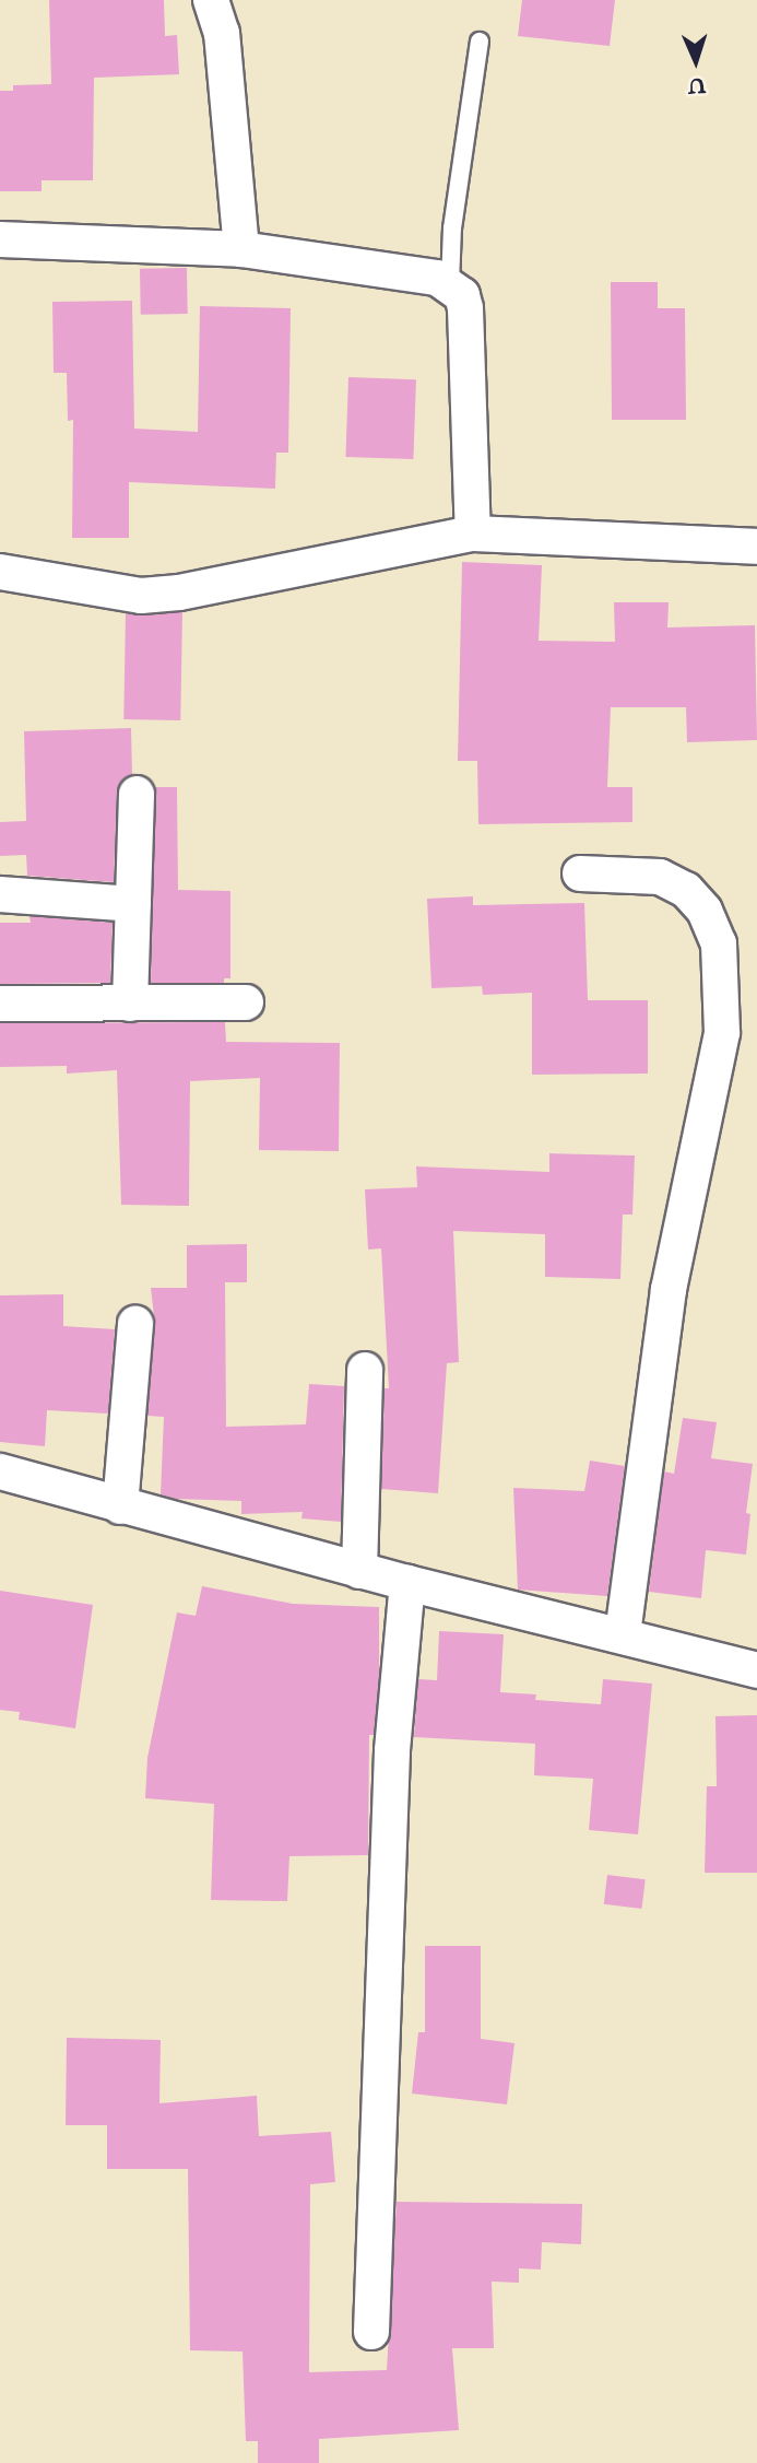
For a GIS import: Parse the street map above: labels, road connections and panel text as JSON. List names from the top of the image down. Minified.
{"north":"bottom"}
